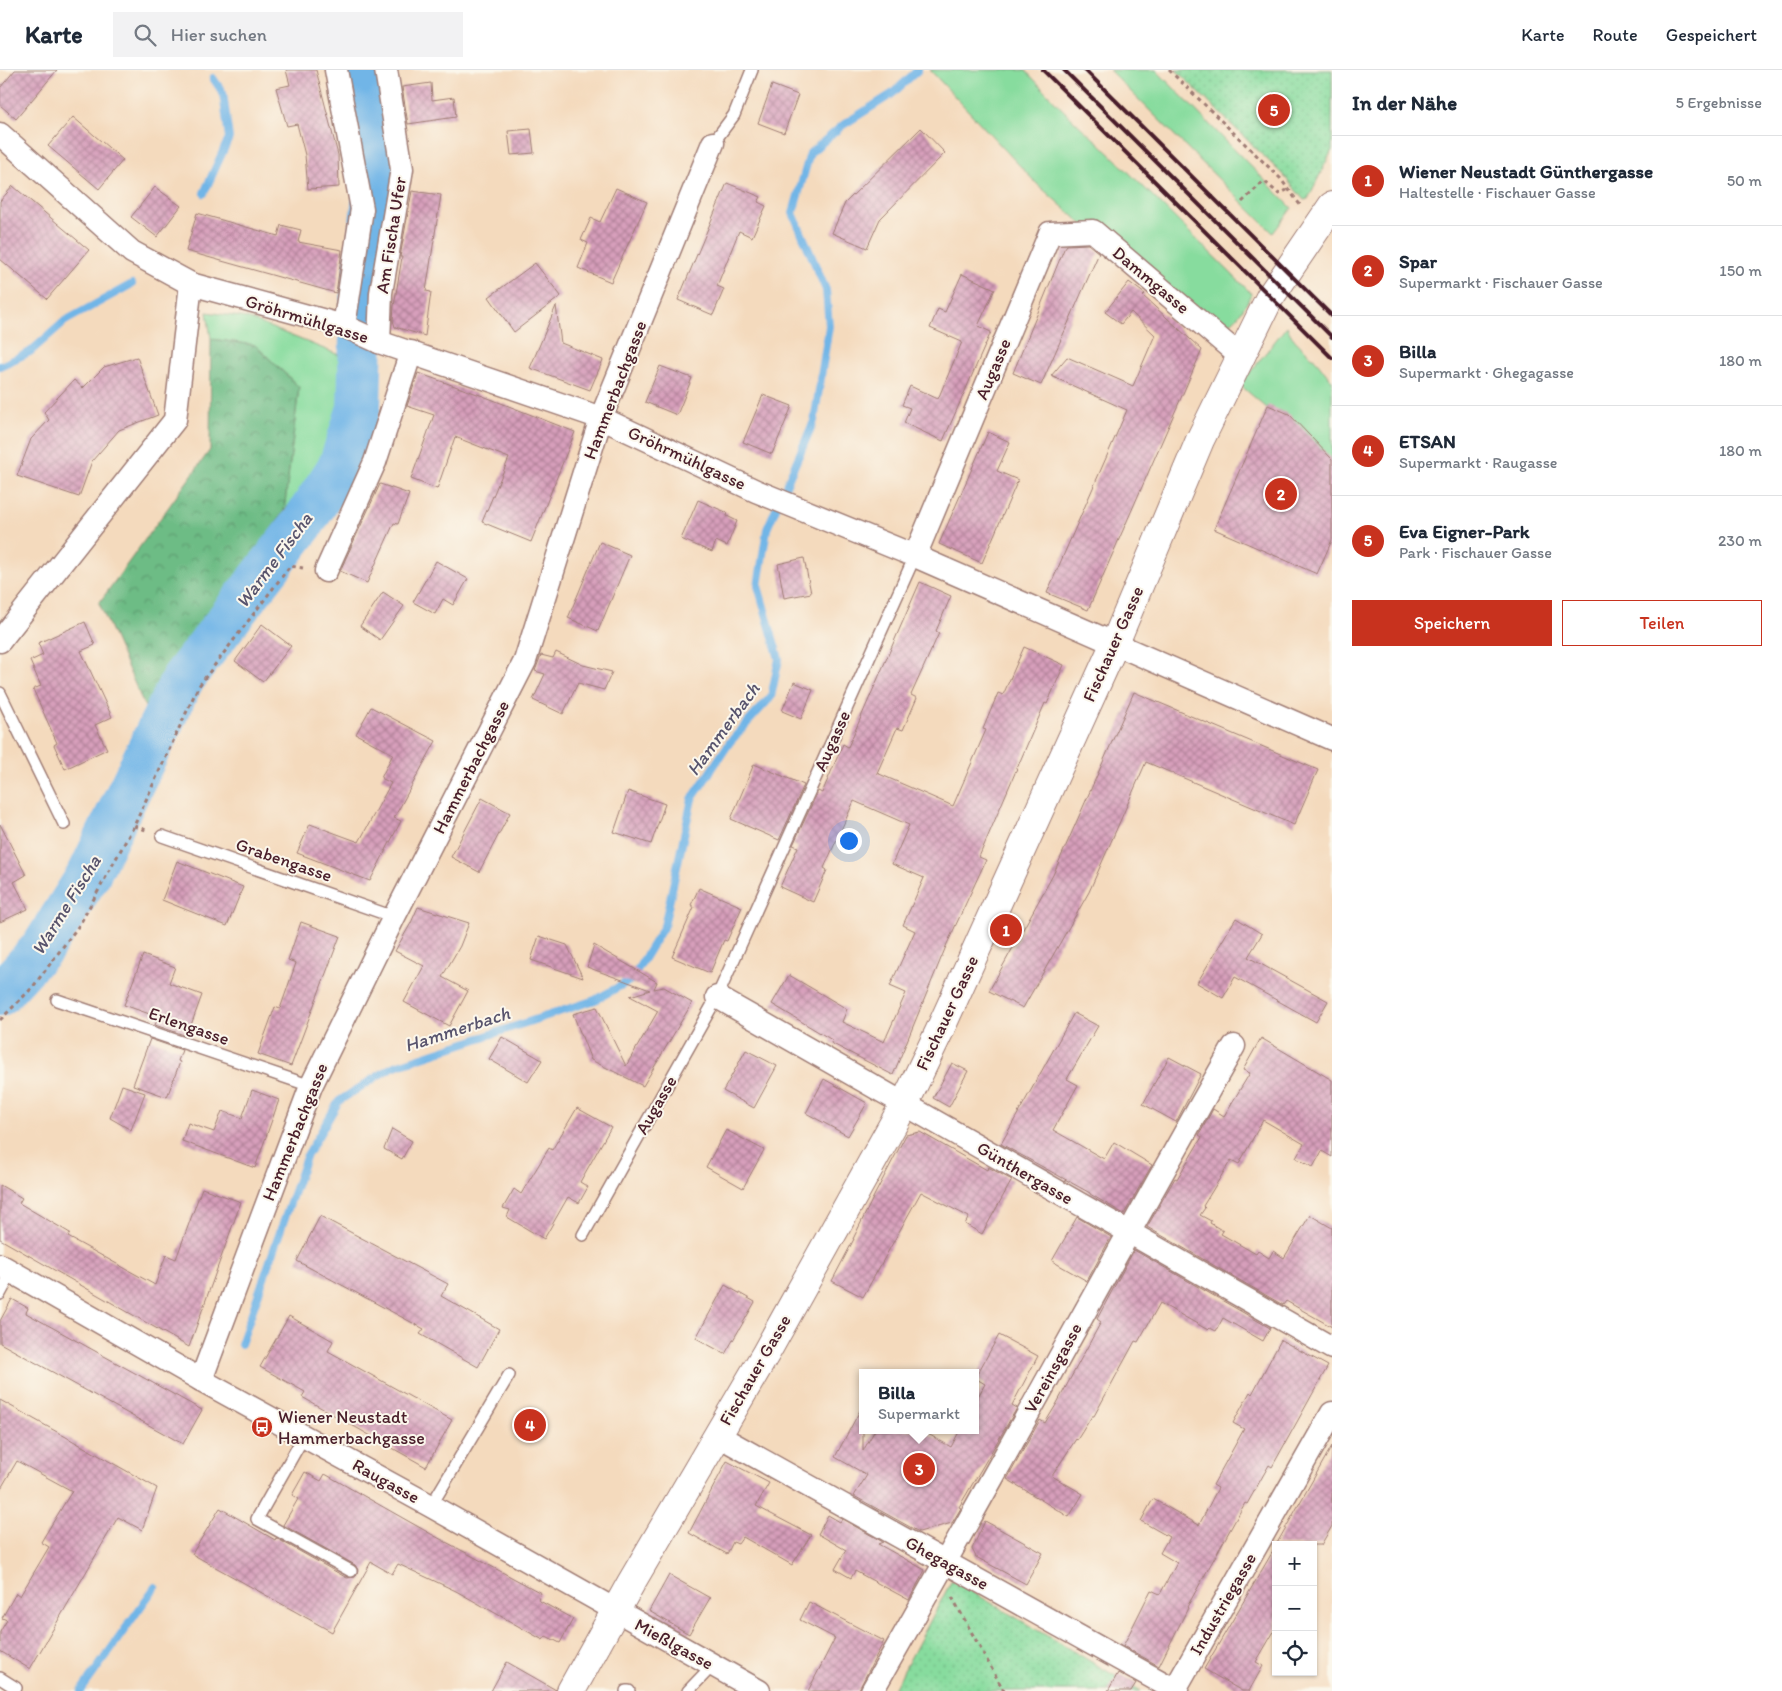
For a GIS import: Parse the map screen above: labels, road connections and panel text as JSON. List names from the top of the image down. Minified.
{"streets":{"main road":["Fischauer Gasse"],"street":["Am Fischa Ufer","Dammgasse","Gröhrmühlgasse","Augasse","Hammerbachgasse","Günthergasse","Vereinsgasse","Raugasse","Ghegagasse","Industriegasse","Mießlgasse"],"lane":["Grabengasse","Erlengasse"]},"crossings":[["Am Fischa Ufer","Gröhrmühlgasse"],["Dammgasse","Augasse"],["Dammgasse","Fischauer Gasse"],["Gröhrmühlgasse","Augasse"],["Gröhrmühlgasse","Hammerbachgasse"],["Gröhrmühlgasse","Fischauer Gasse"],["Augasse","Günthergasse"],["Hammerbachgasse","Grabengasse"],["Hammerbachgasse","Erlengasse"],["Hammerbachgasse","Raugasse"],["Fischauer Gasse","Günthergasse"],["Fischauer Gasse","Raugasse"],["Fischauer Gasse","Ghegagasse"],["Fischauer Gasse","Mießlgasse"],["Günthergasse","Vereinsgasse"],["Vereinsgasse","Ghegagasse"],["Raugasse","Mießlgasse"],["Ghegagasse","Industriegasse"]],"water":["Warme Fischa","Hammerbach"],"places":{"bus stop":["Wiener Neustadt Hammerbachgasse"]},"page":{"header":"Karte","search":"Hier suchen","nav":["Karte","Route","Gespeichert"],"heading":["In der Nähe","5 Ergebnisse"],"pins":["5","2","1","4","3"],"list":[{"mark":"1","name":"Wiener Neustadt Günthergasse","note":"Haltestelle · Fischauer Gasse","value":"50 m"},{"mark":"2","name":"Spar","note":"Supermarkt · Fischauer Gasse","value":"150 m"},{"mark":"3","name":"Billa","note":"Supermarkt · Ghegagasse","value":"180 m"},{"mark":"4","name":"ETSAN","note":"Supermarkt · Raugasse","value":"180 m"},{"mark":"5","name":"Eva Eigner-Park","note":"Park · Fischauer Gasse","value":"230 m"}],"buttons":["Speichern","Teilen"],"popup":["Billa","Supermarkt"],"map_buttons":["+","−"]}}
